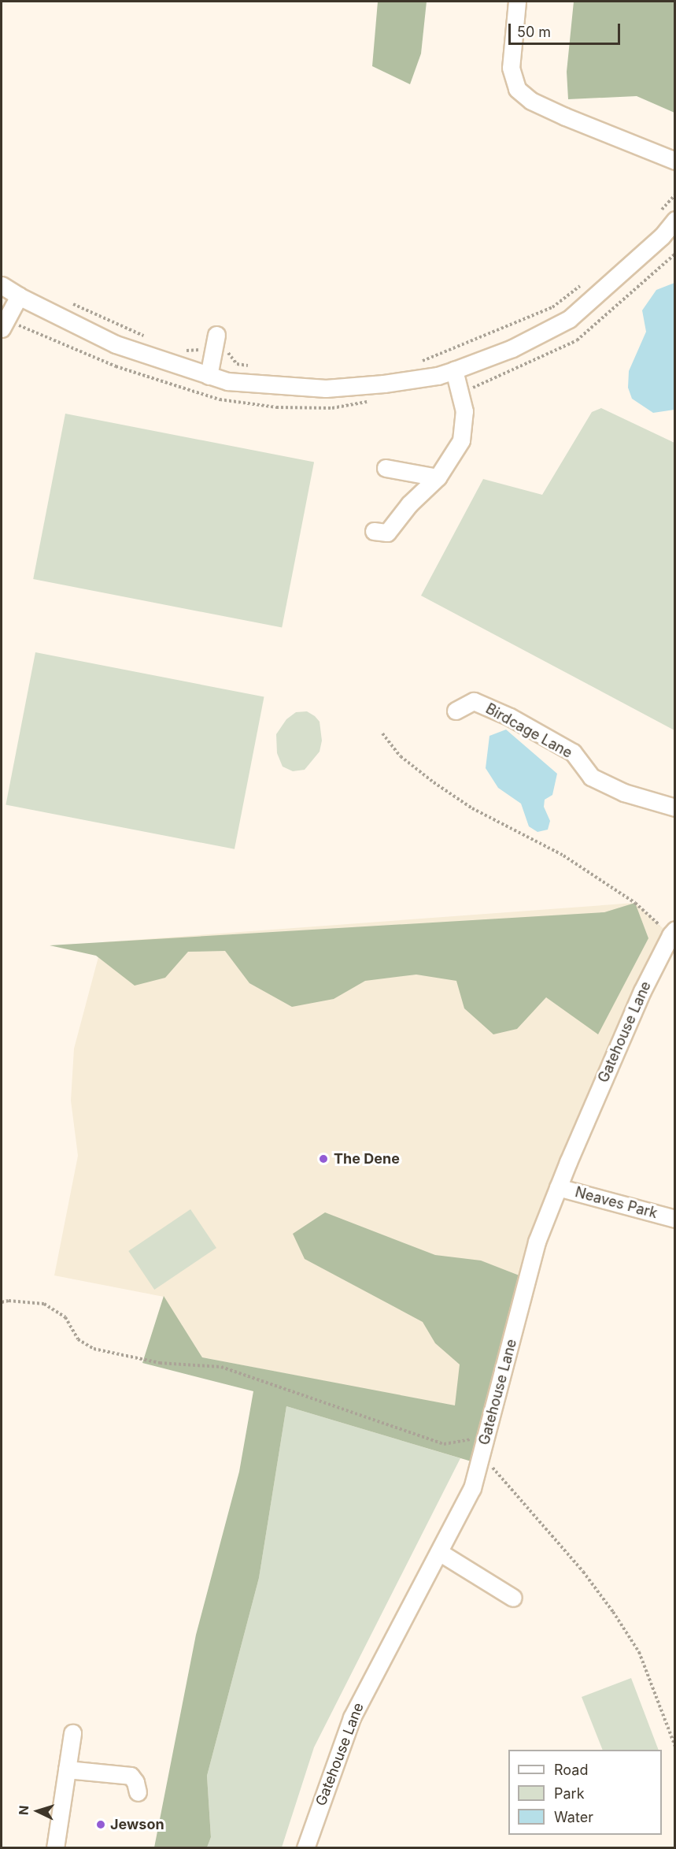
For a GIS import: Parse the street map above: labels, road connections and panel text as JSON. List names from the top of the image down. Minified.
{"streets":{"street":["Birdcage Lane","Gatehouse Lane","Neaves Park"]},"crossings":[["Gatehouse Lane","Neaves Park"]],"places":["The Dene","Jewson"],"legend":["Road","Park","Water"],"scale_bar":"50 m","north":"left"}
